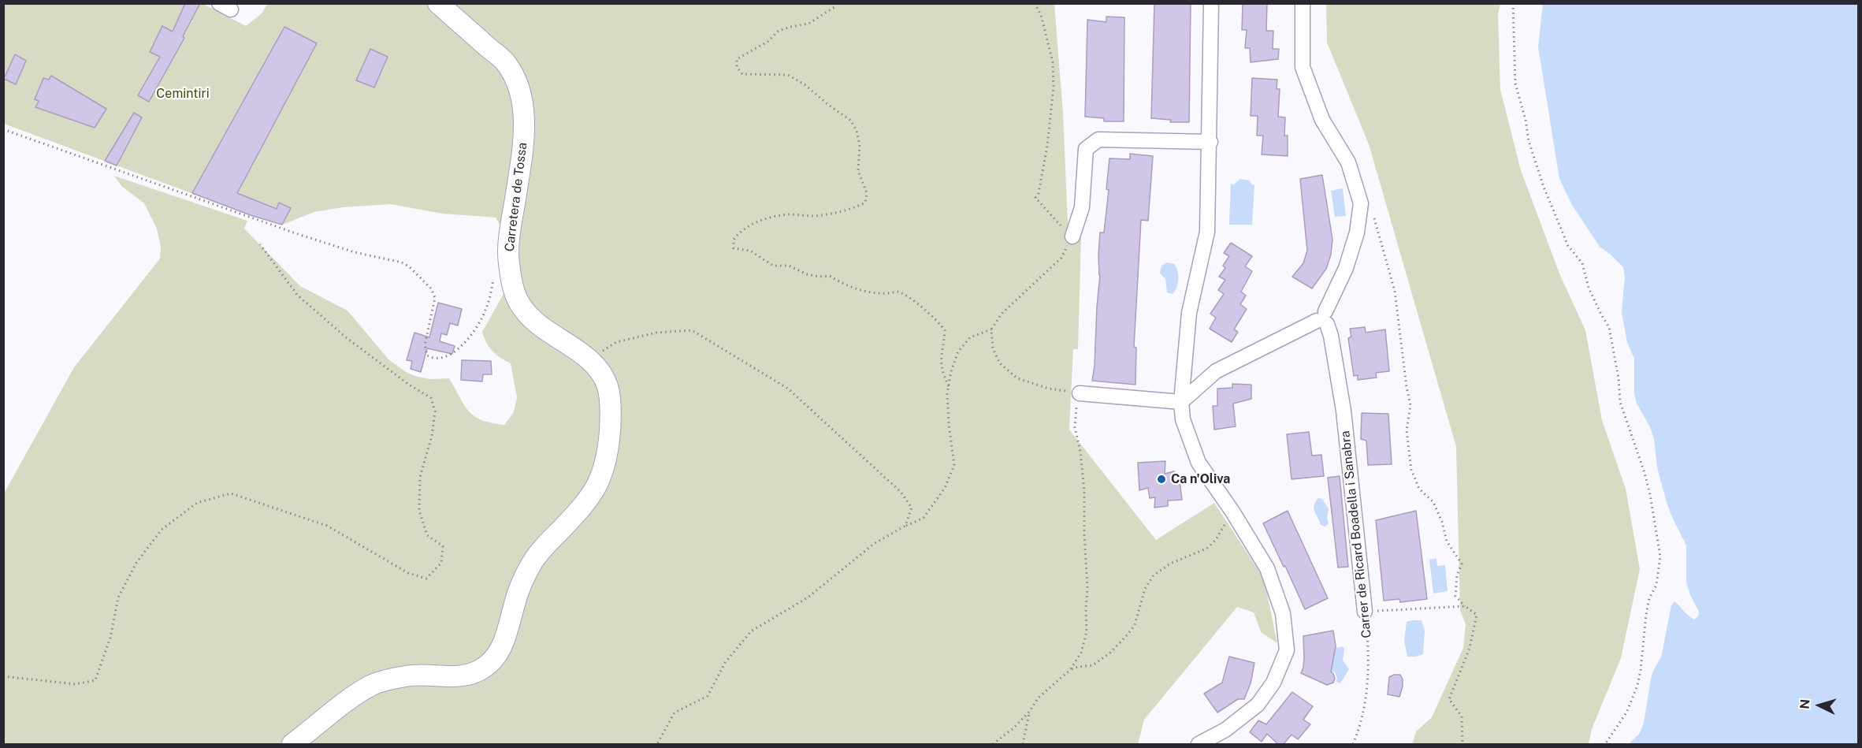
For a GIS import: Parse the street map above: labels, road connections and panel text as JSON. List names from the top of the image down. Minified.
{"streets":{"main road":["Carretera de Tossa"],"street":["Carrer de Ricard Boadella i Sanabra"]},"parks":["Cemintiri"],"places":["Ca n'Oliva"],"north":"left"}
